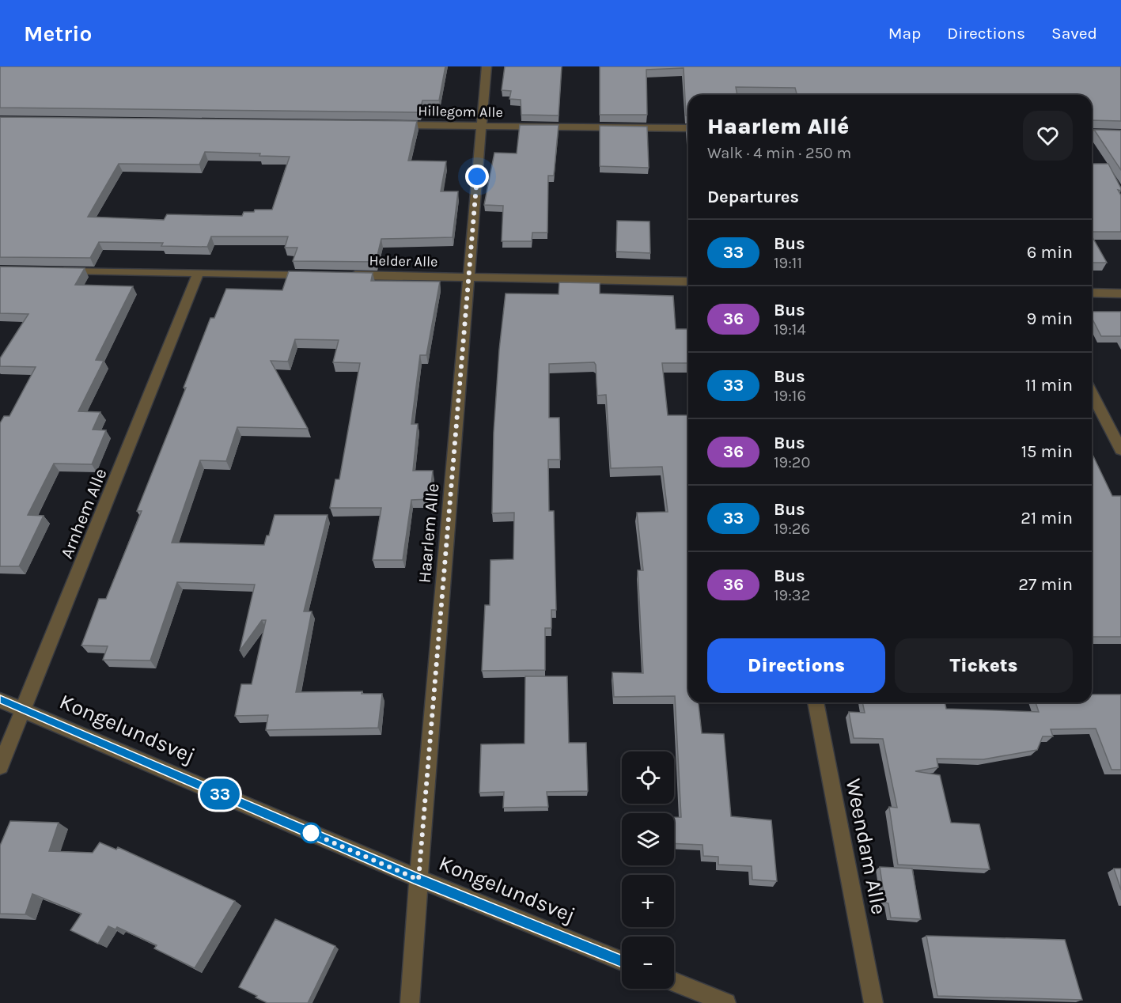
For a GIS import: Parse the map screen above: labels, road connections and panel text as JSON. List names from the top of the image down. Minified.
{"streets":{"street":["Hillegom Alle","Helder Alle","Arnhem Alle","Haarlem Alle","Kongelundsvej","Weendam Alle"]},"crossings":[["Hillegom Alle","Haarlem Alle"],["Helder Alle","Haarlem Alle"],["Arnhem Alle","Kongelundsvej"],["Haarlem Alle","Kongelundsvej"]],"lines":["bus line 33"],"page":{"header":"Metrio","nav":["Map","Directions","Saved"],"on_map":"33","heading":[["Haarlem Allé","Walk · 4 min · 250 m"],"Departures"],"list":[{"mark":"33","name":"Bus","note":"19:11","value":"6 min"},{"mark":"36","name":"Bus","note":"19:14","value":"9 min"},{"mark":"33","name":"Bus","note":"19:16","value":"11 min"},{"mark":"36","name":"Bus","note":"19:20","value":"15 min"},{"mark":"33","name":"Bus","note":"19:26","value":"21 min"},{"mark":"36","name":"Bus","note":"19:32","value":"27 min"}],"buttons":["Directions","Tickets"],"map_buttons":["+","−"]}}
